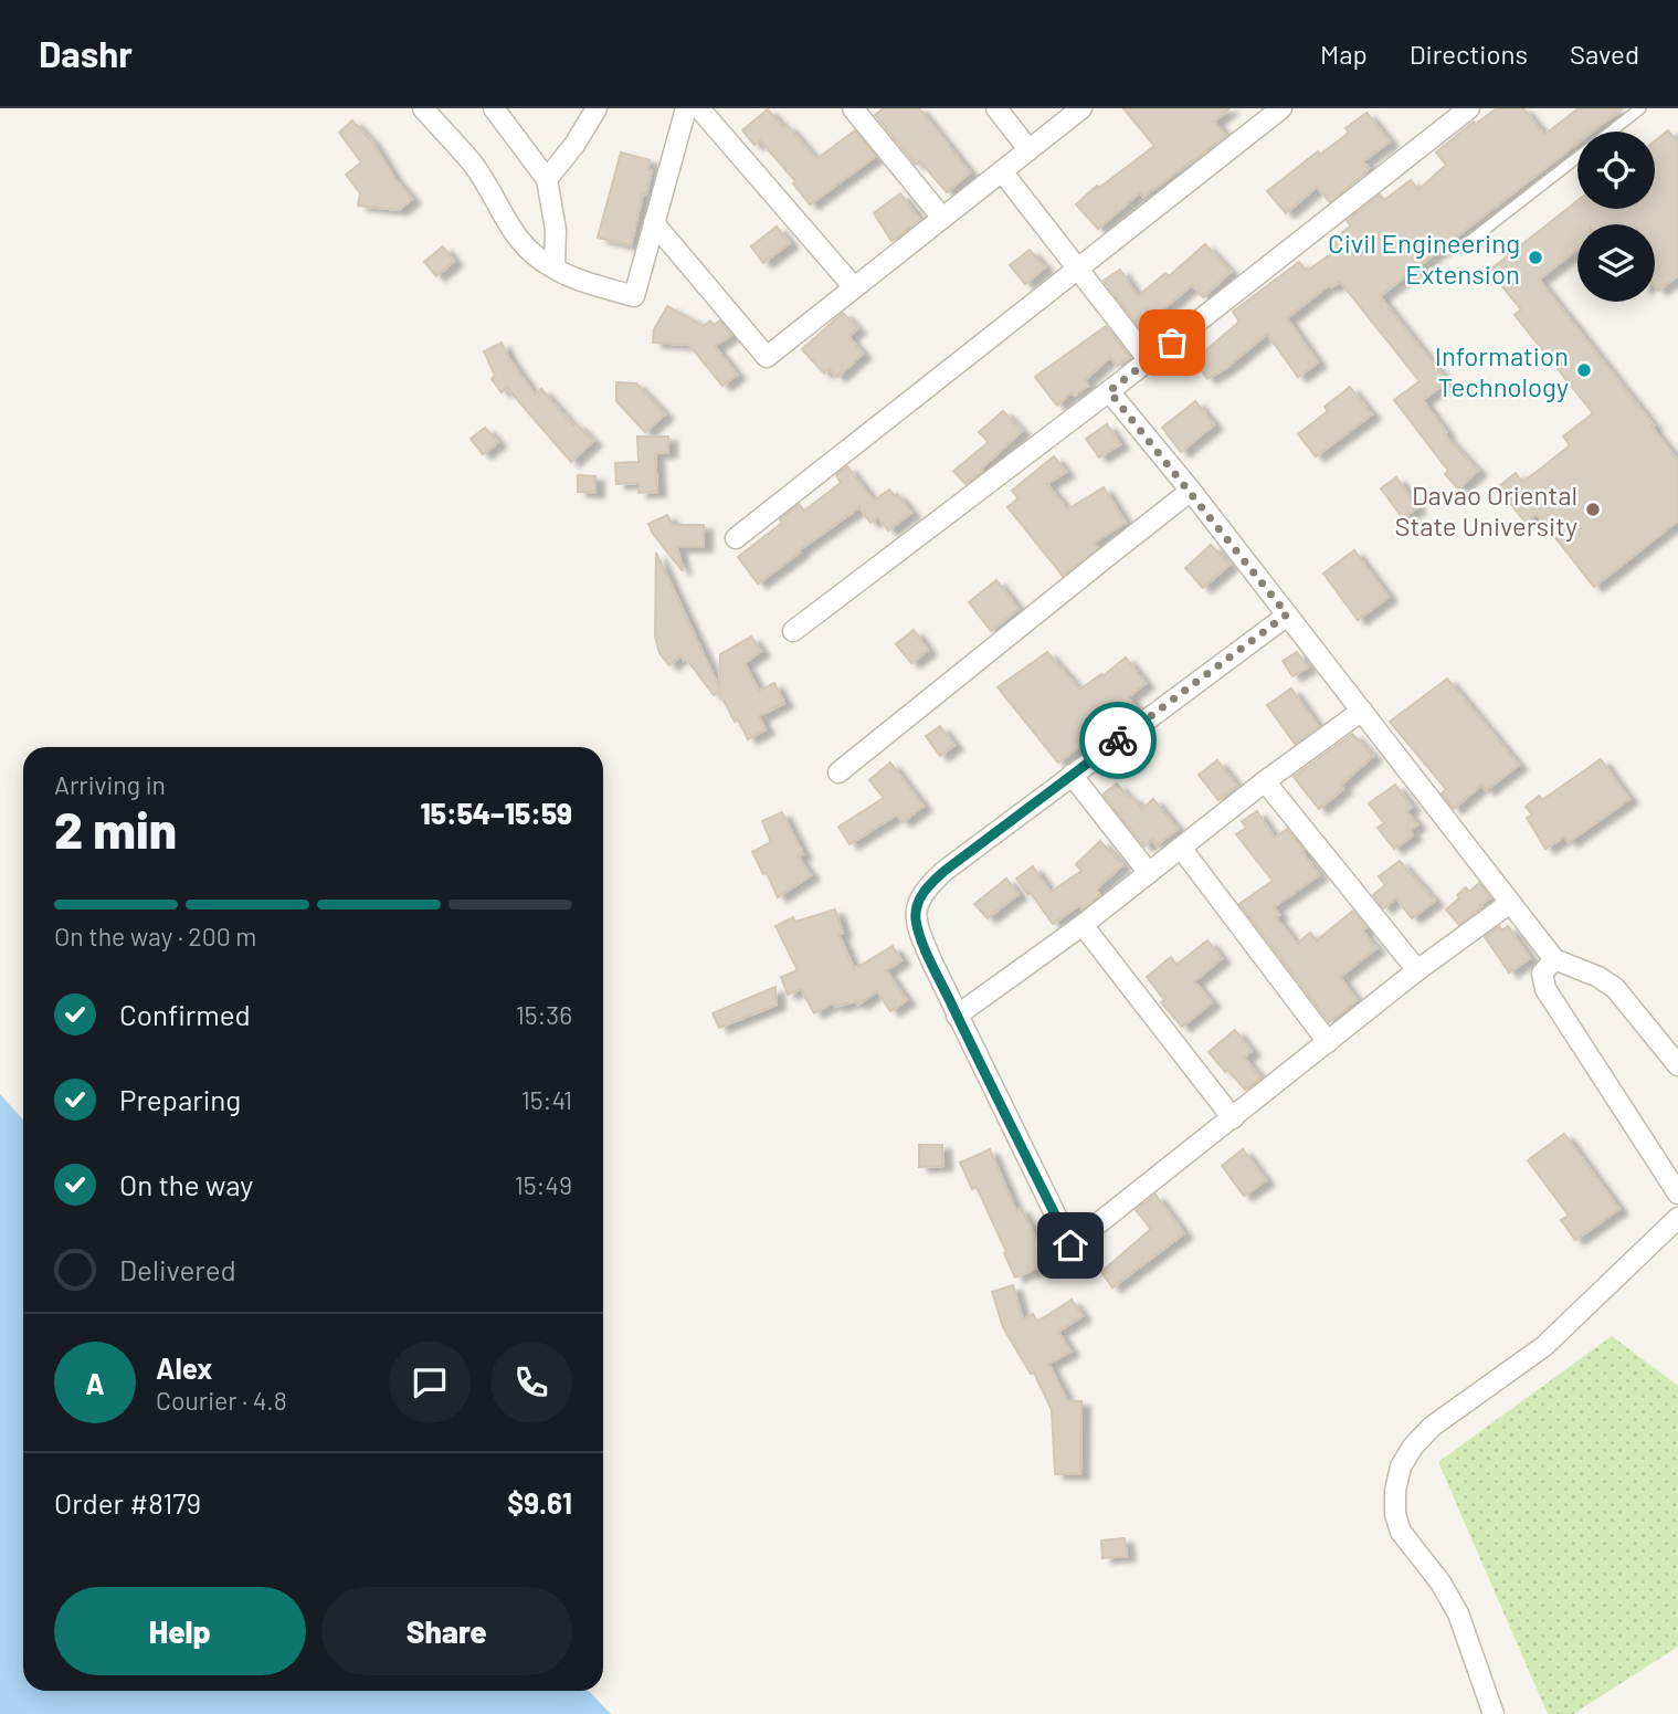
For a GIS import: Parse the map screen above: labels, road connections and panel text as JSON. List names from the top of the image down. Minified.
{"places":["Civil Engineering Extension","Information Technology","Davao Oriental State University"],"page":{"header":"Dashr","nav":["Map","Directions","Saved"],"heading":["2 min","Arriving in","15:54–15:59"],"panel":["Alex","Courier · 4.8","Order #8179","$9.61"],"bar":"On the way · 200 m","list":[["Confirmed","15:36"],["Preparing","15:41"],["On the way","15:49"],"Delivered"],"round":"A","buttons":["Help","Share"]}}
